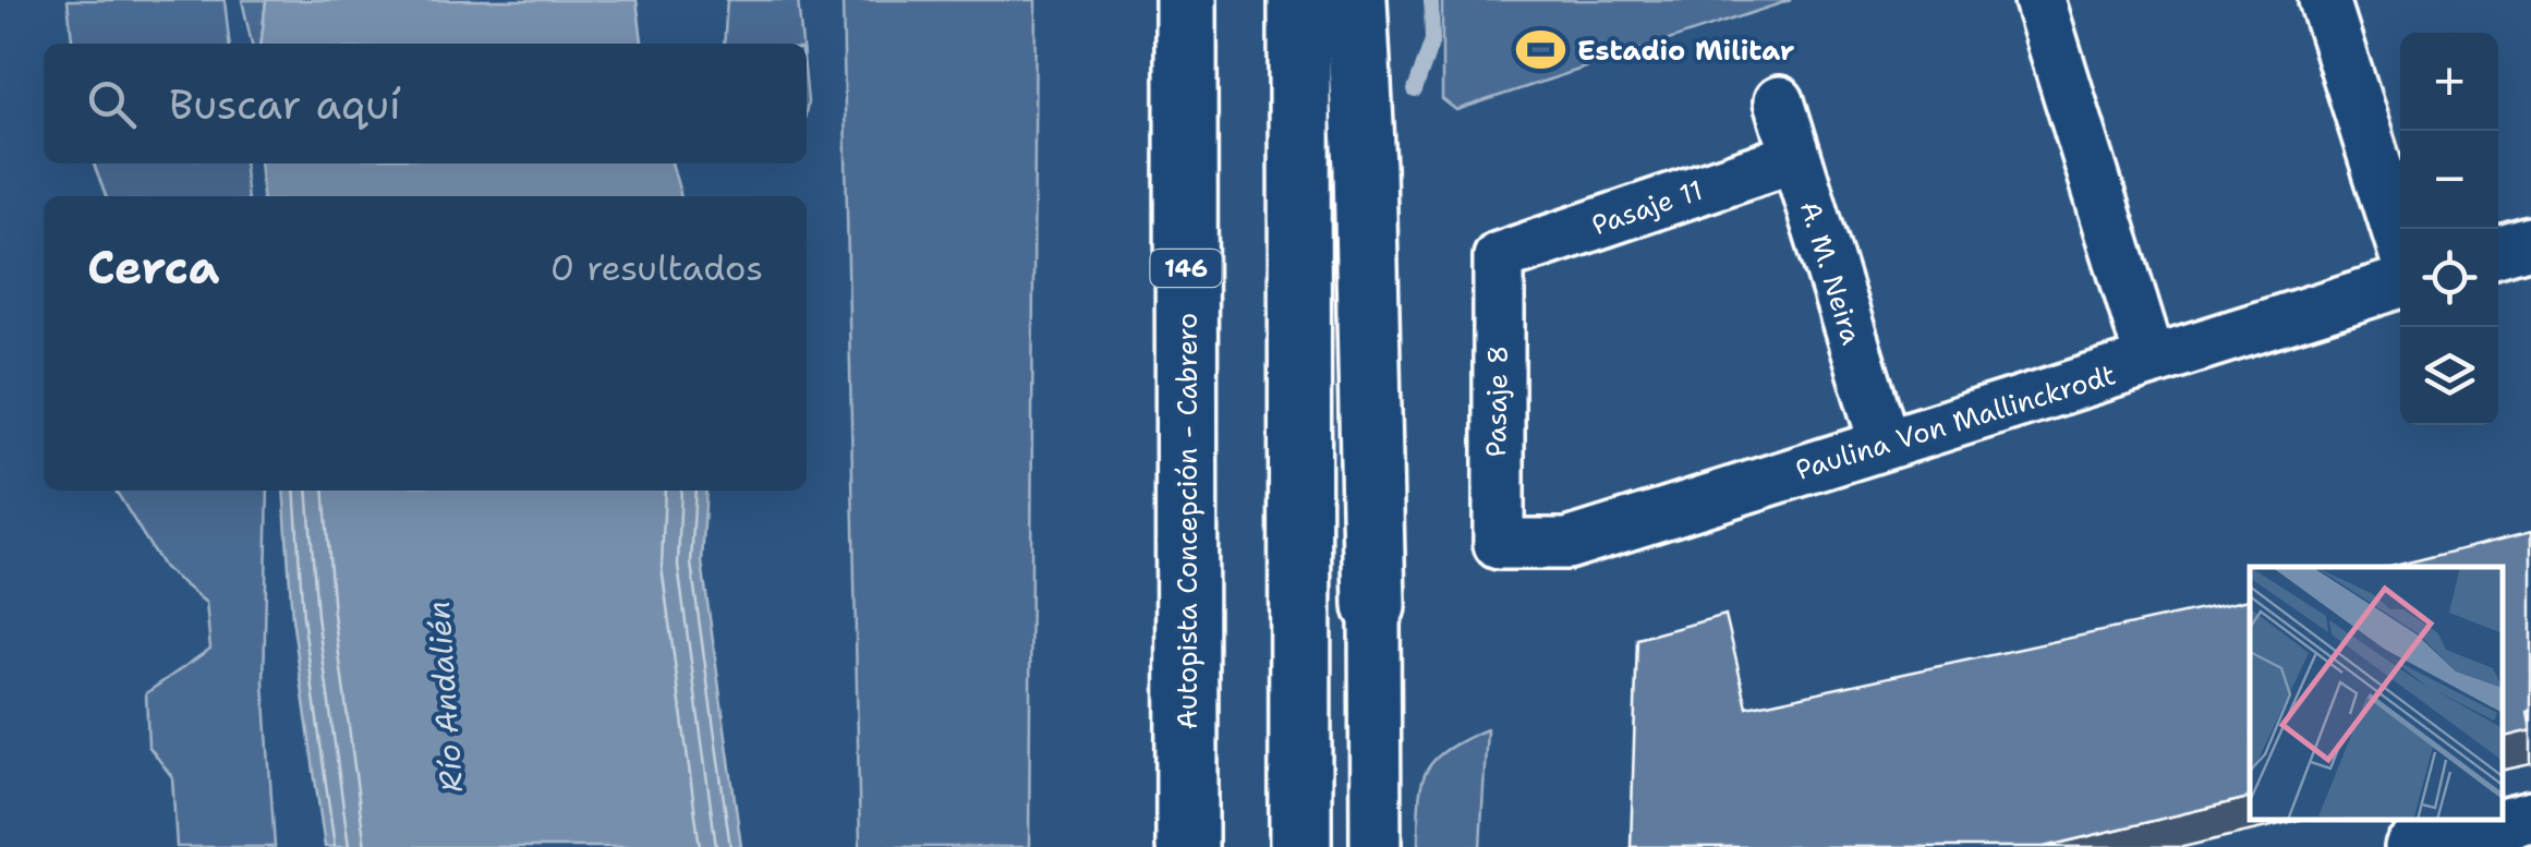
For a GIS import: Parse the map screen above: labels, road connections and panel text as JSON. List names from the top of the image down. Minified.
{"streets":{"highway":["146","Autopista Concepción - Cabrero"],"street":["Pasaje 11","A. M. Neira","Pasaje 8","Paulina Von Mallinckrodt"]},"crossings":[["Pasaje 11","A. M. Neira"],["Pasaje 11","Pasaje 8"],["A. M. Neira","Paulina Von Mallinckrodt"],["Pasaje 8","Paulina Von Mallinckrodt"]],"water":["Río Andalién"],"places":{"sports":["Estadio Militar"]},"page":{"map_buttons":["+","−"],"search":"Buscar aquí","heading":["Cerca","0 resultados"]}}
